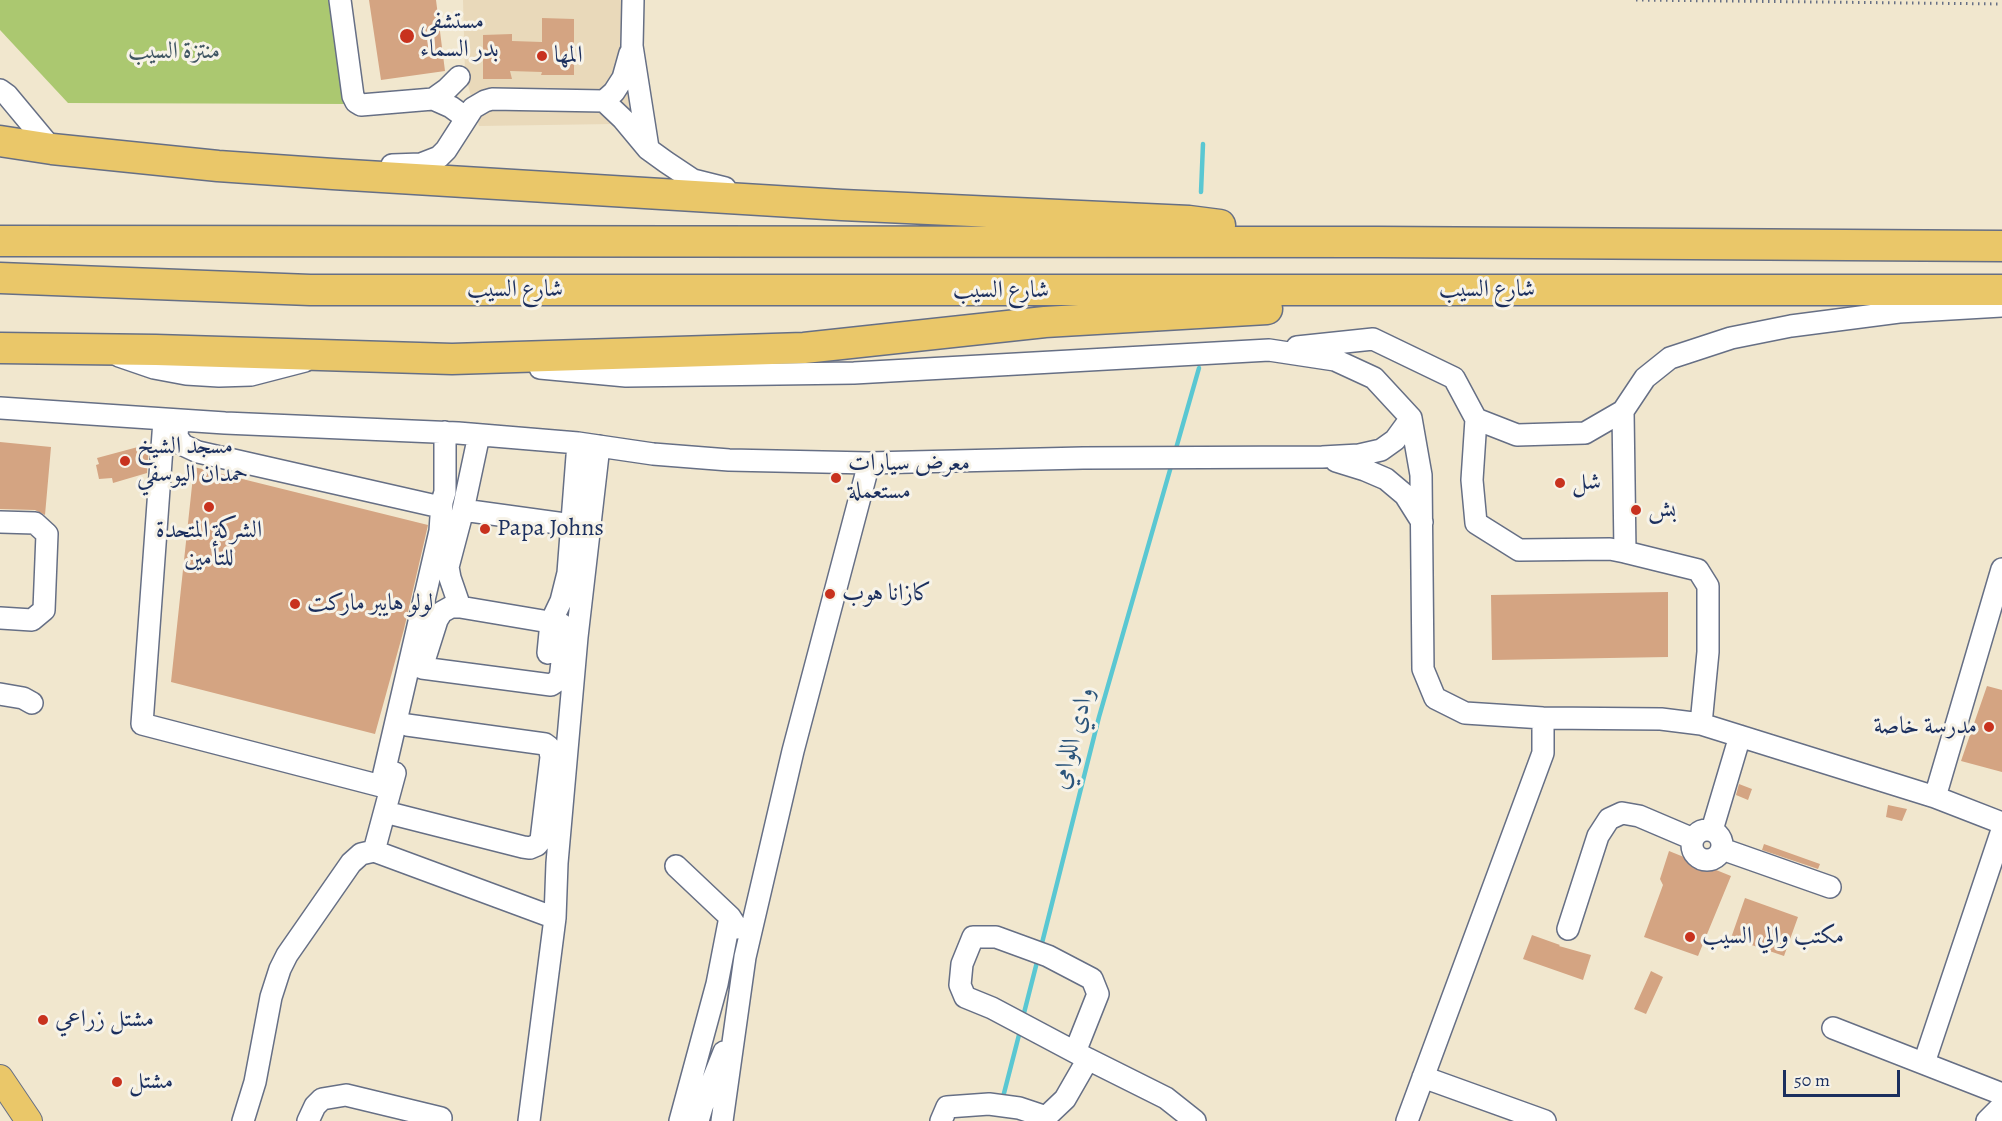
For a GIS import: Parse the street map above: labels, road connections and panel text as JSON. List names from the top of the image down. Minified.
{"streets":{"highway":["شارع السيب"]},"water":["وادي اللوامي"],"parks":["منتزة السيب"],"places":["مستشفى بدر السماء","المها","مسجد الشيخ حمدان اليوسفي","معرض سيارات مستعملة","شل","الشركة المتحدة للتأمين","بش","Papa Johns","كازانا هوب","لولو هايبر ماركت","مدرسة خاصة","مكتب والي السيب","مشتل زراعي","مشتل"],"scale_bar":"50 m"}
